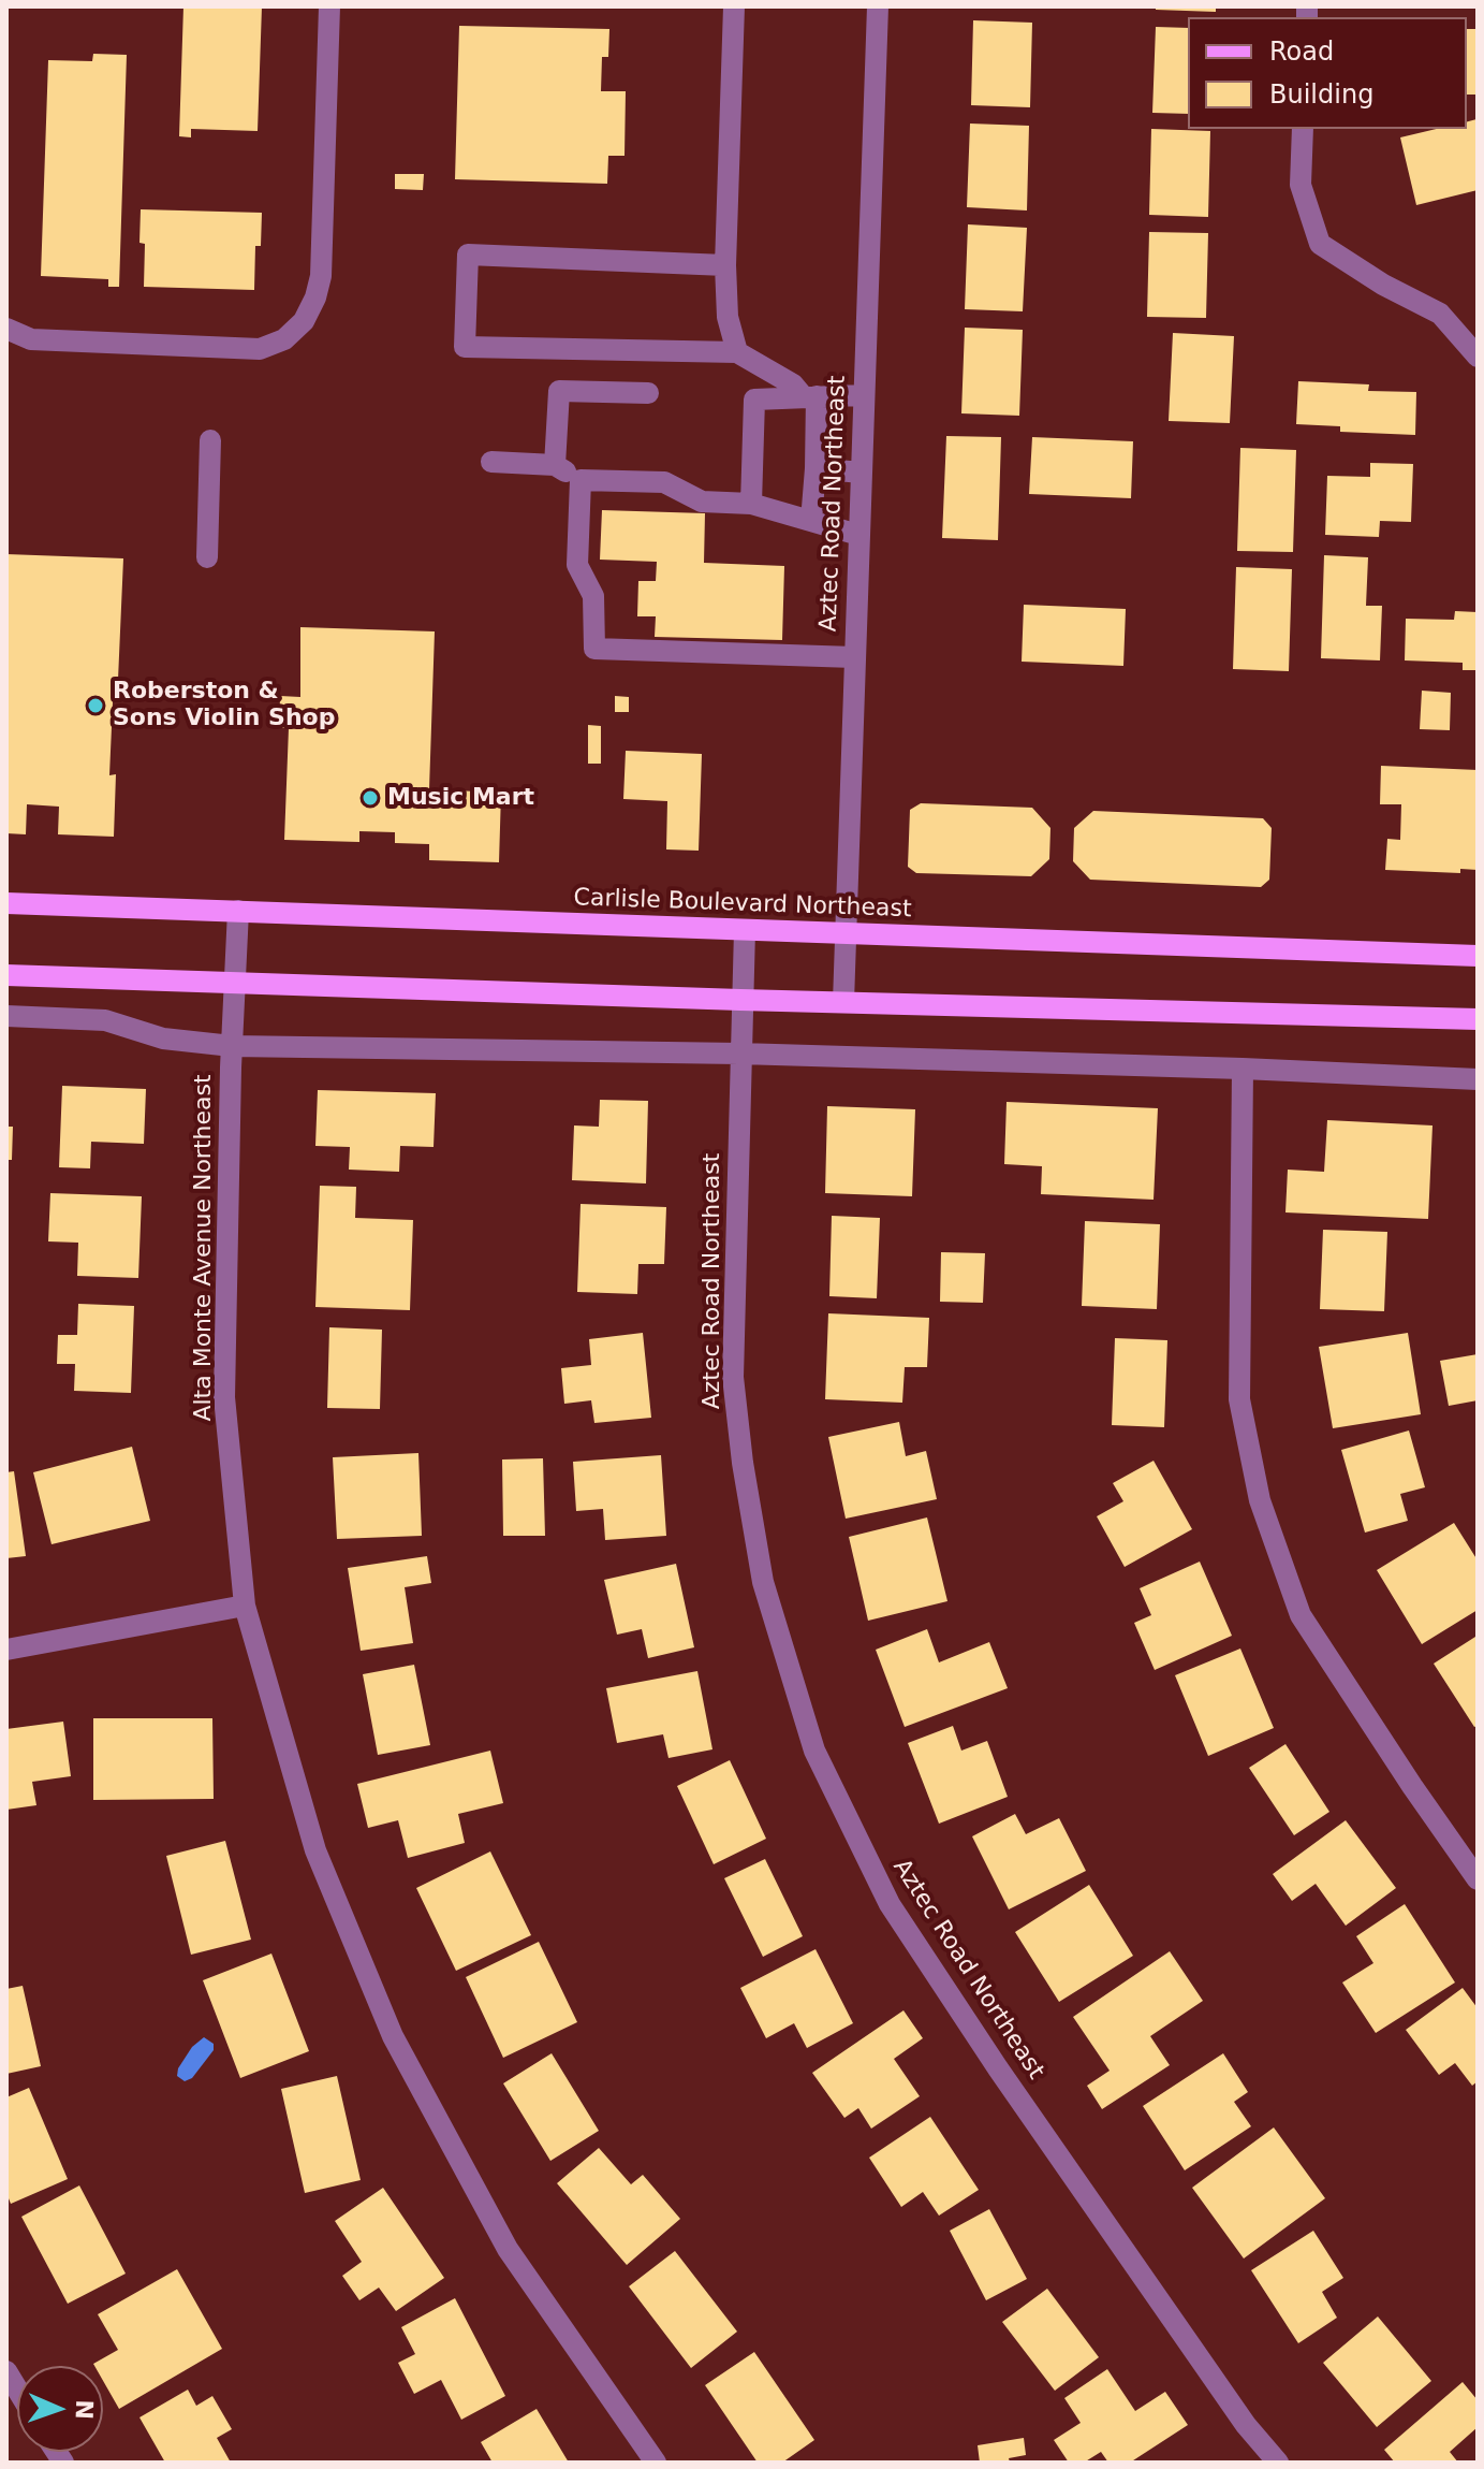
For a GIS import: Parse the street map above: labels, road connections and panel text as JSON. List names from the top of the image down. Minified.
{"streets":{"main road":["Carlisle Boulevard Northeast"],"street":["Aztec Road Northeast","Alta Monte Avenue Northeast"]},"crossings":[["Aztec Road Northeast","Carlisle Boulevard Northeast"],["Carlisle Boulevard Northeast","Alta Monte Avenue Northeast"]],"places":["Roberston & Sons Violin Shop","Music Mart"],"legend":["Road","Building"],"north":"right"}
